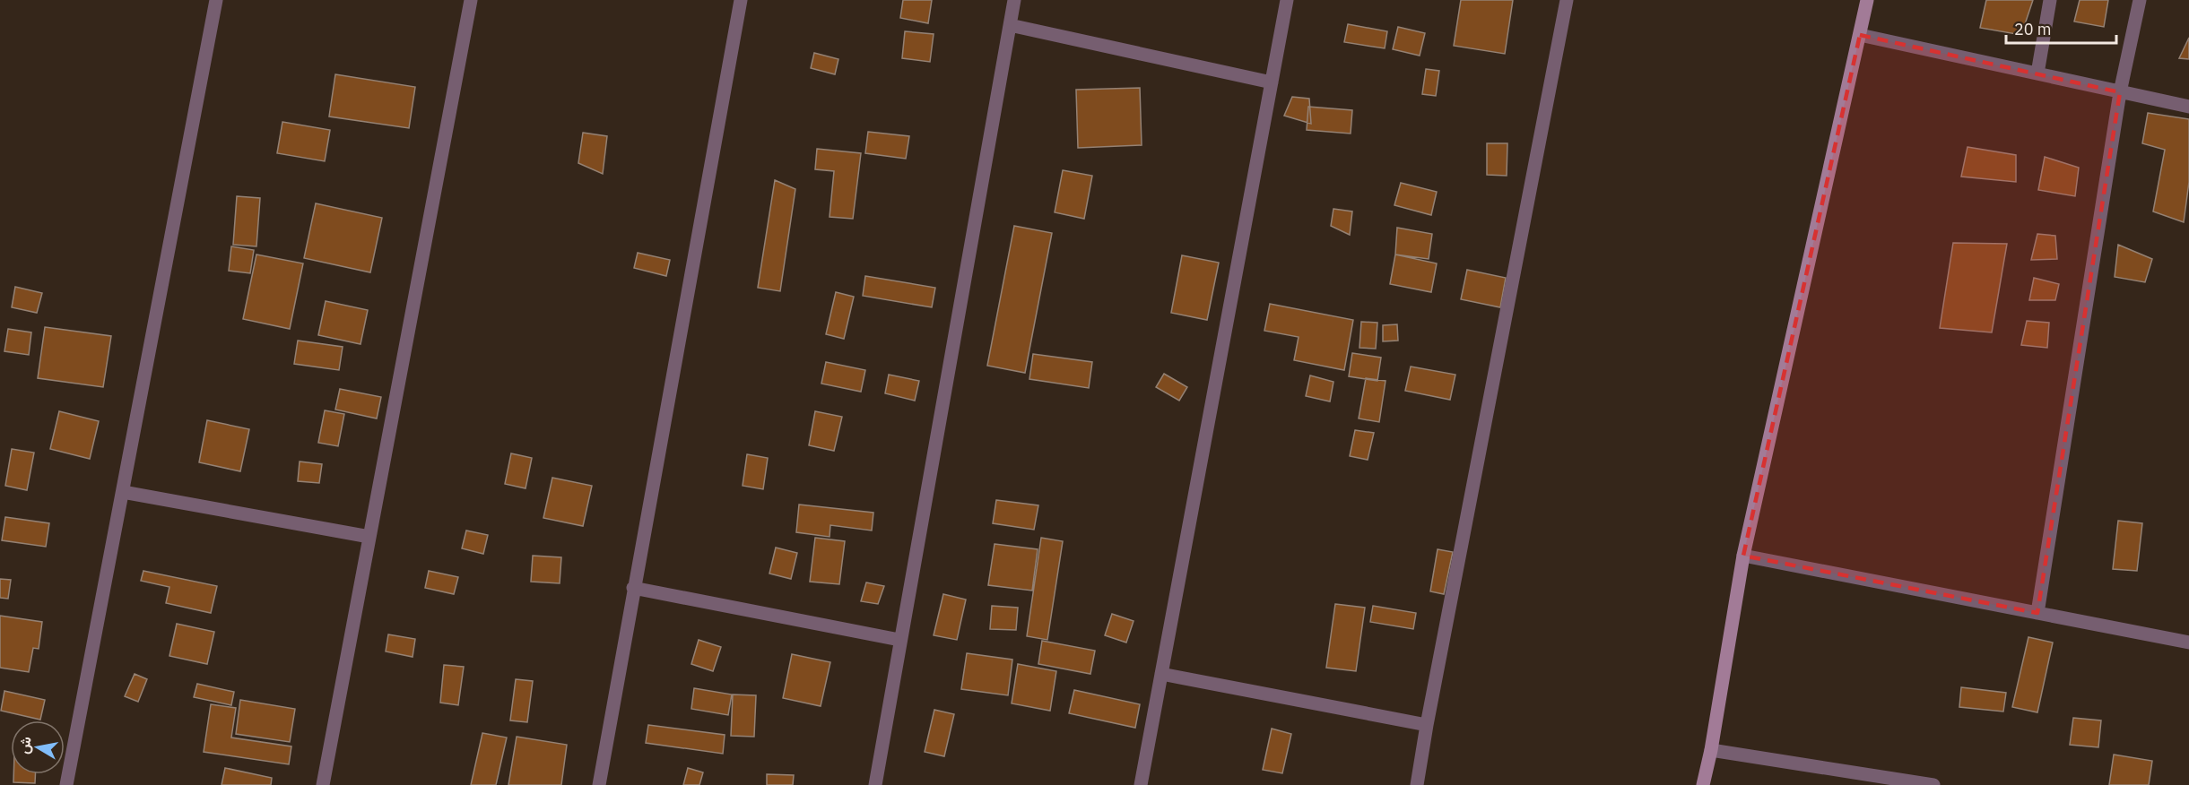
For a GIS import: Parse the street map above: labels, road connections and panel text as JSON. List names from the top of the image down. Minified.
{"scale_bar":"20 m","north":"left"}
